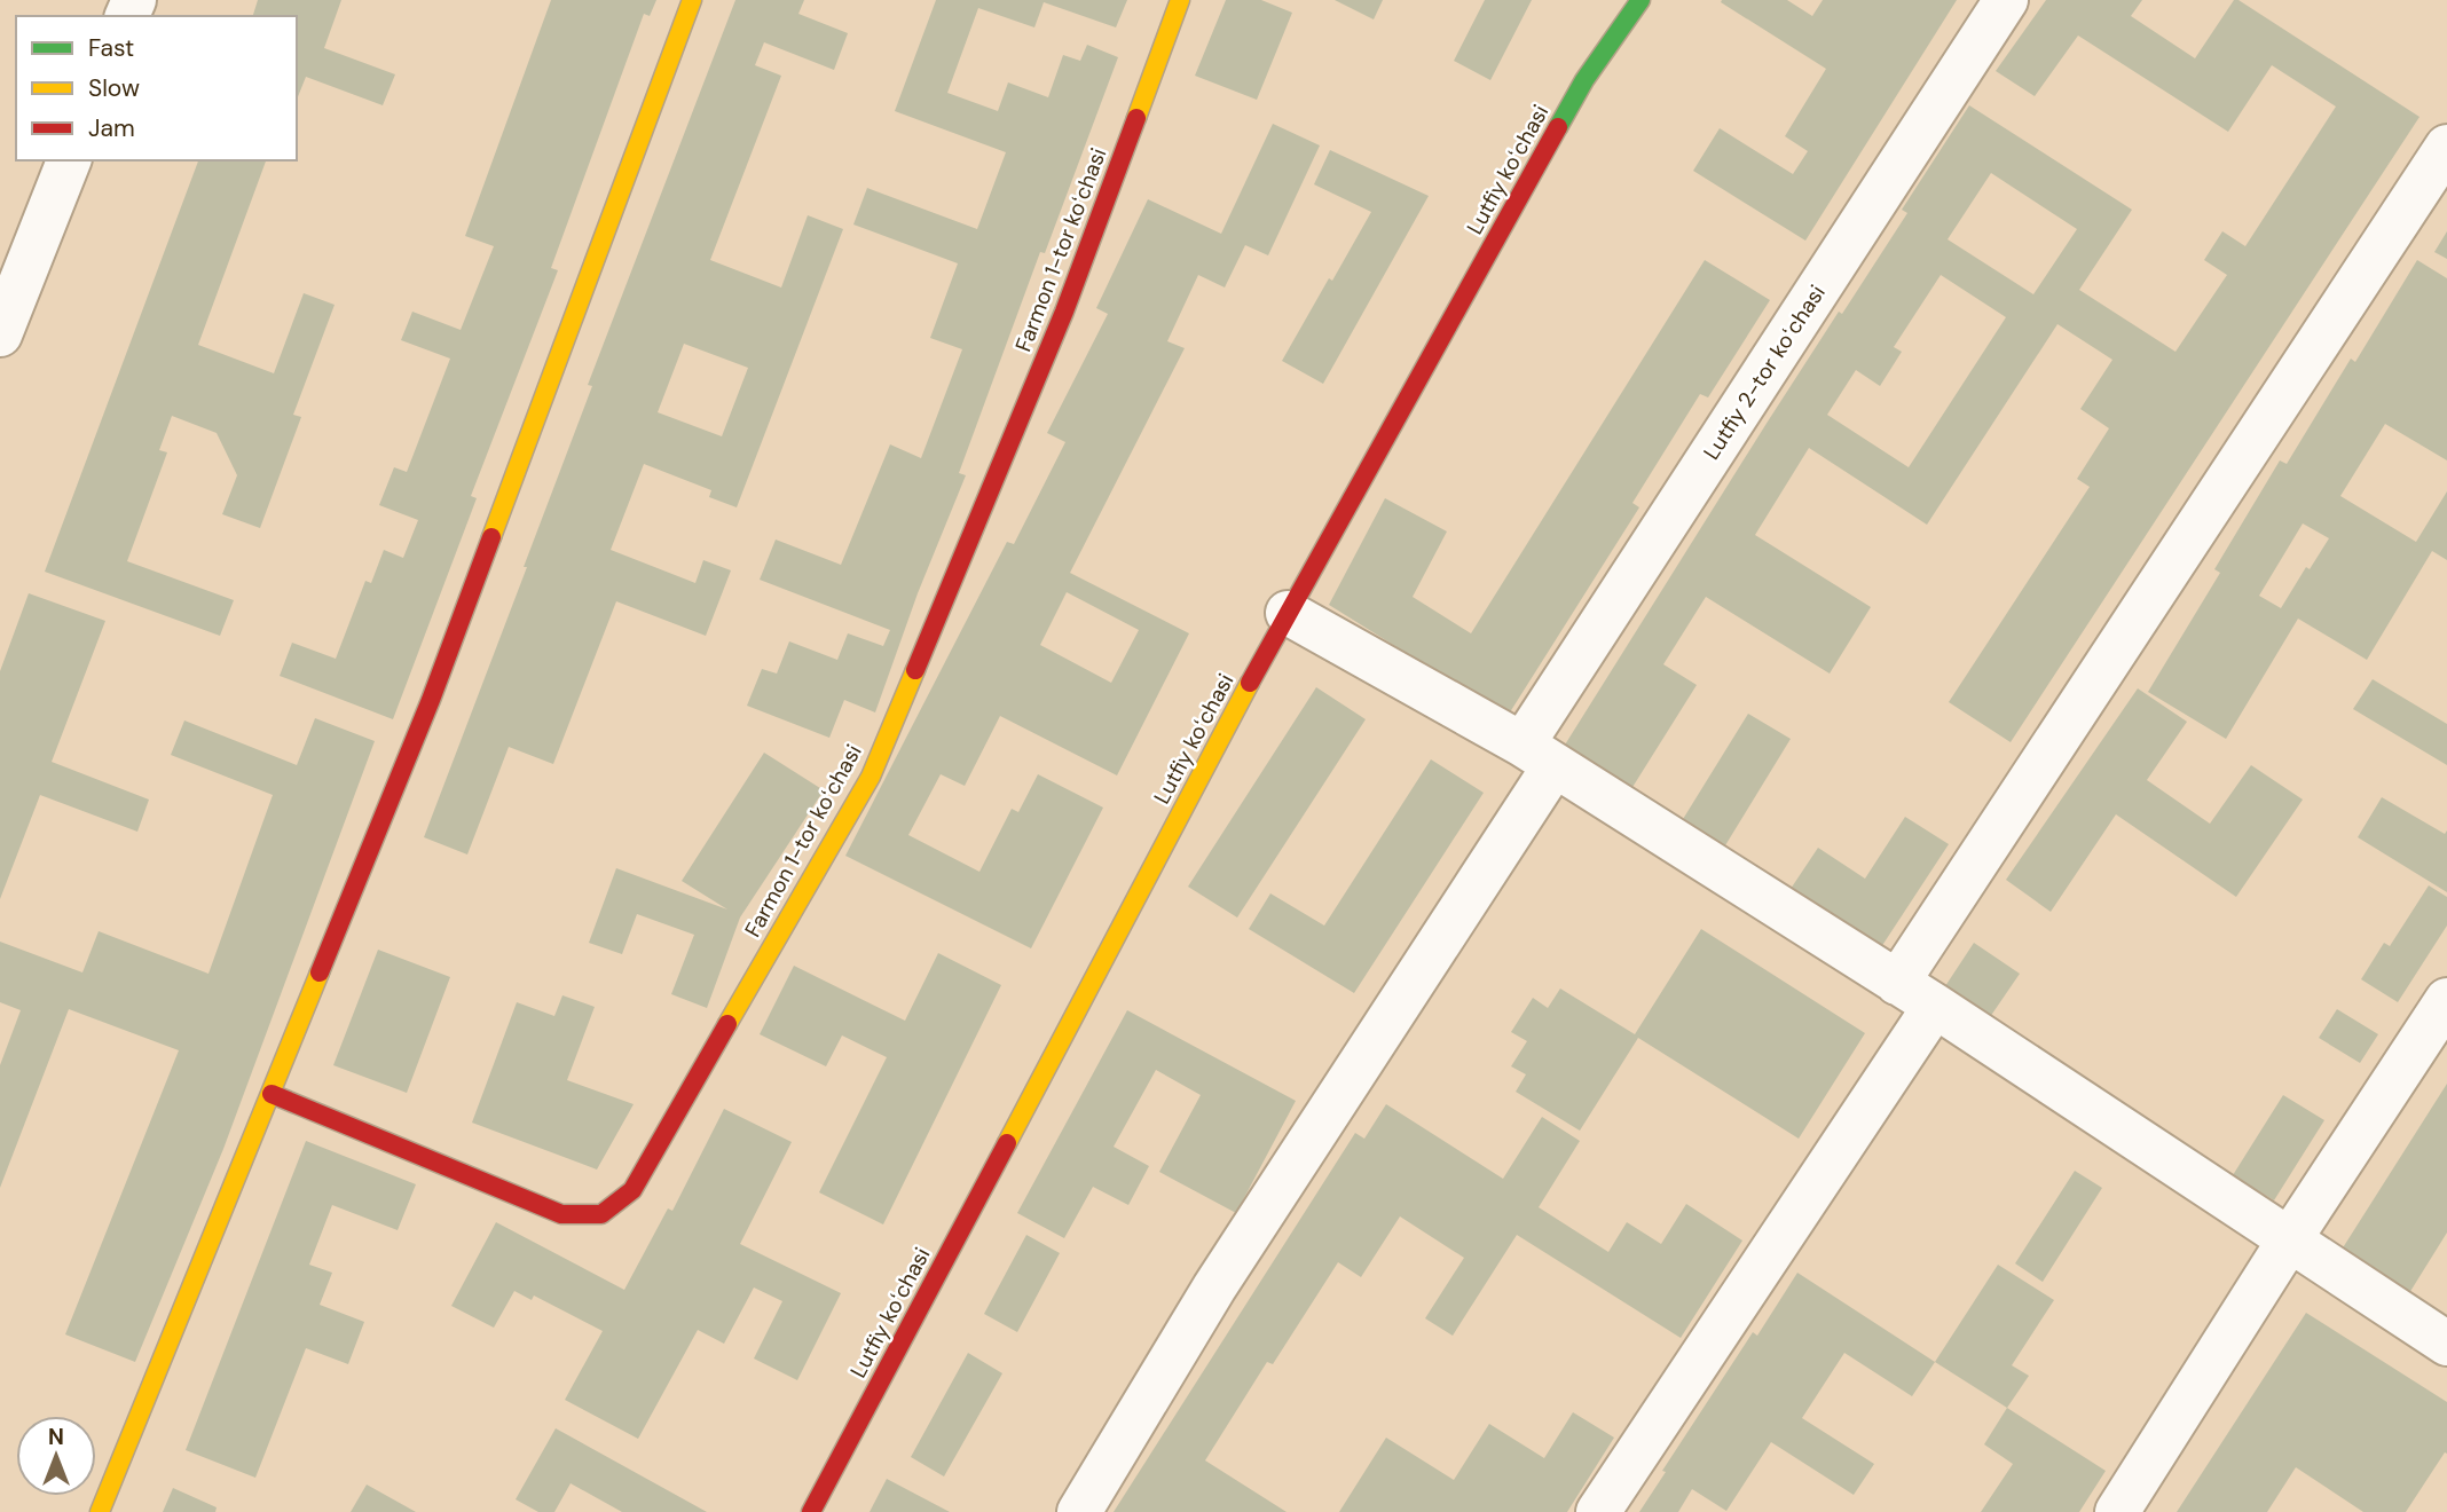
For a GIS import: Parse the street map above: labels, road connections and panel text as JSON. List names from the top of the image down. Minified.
{"streets":{"street":["Lutfiy koʻchasi","Farmon 1-tor koʻchasi","Lutfiy 2-tor koʻchasi"]},"legend":["Fast","Slow","Jam"],"north":"top"}
